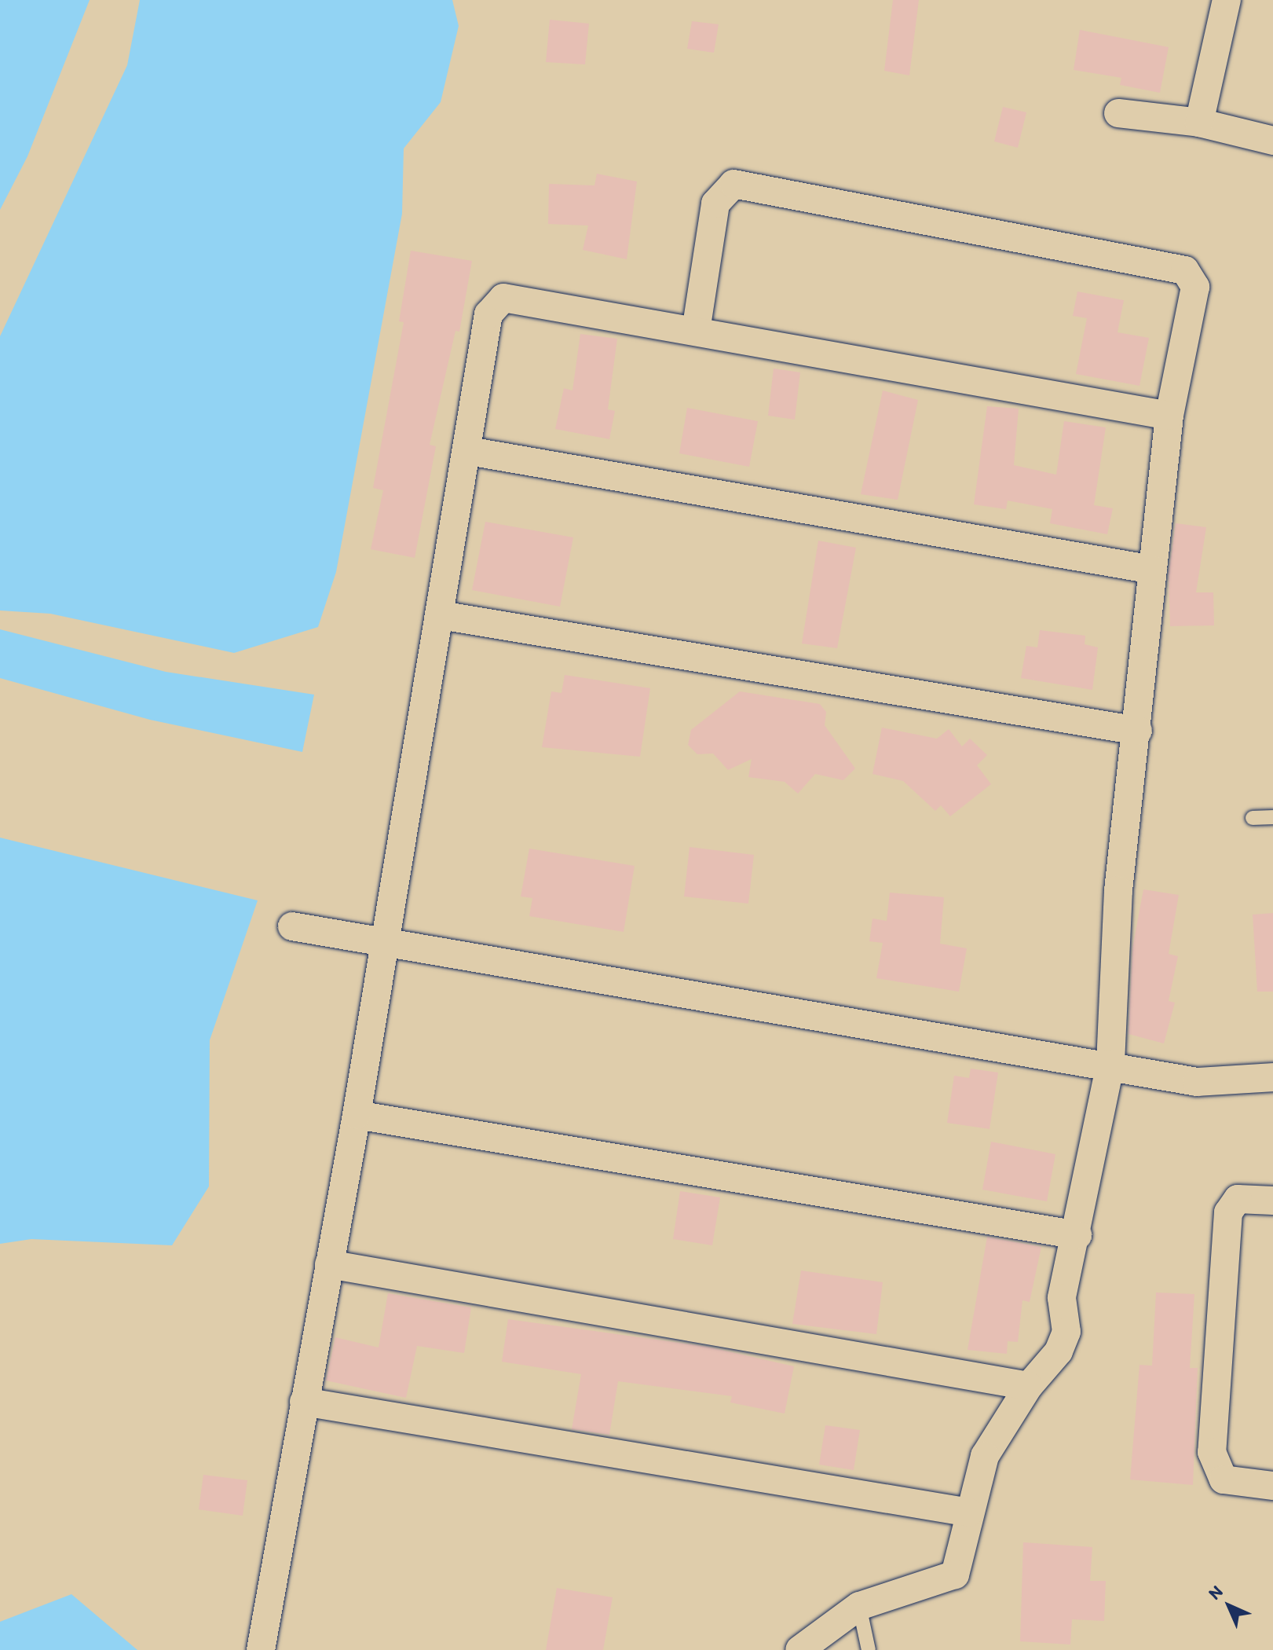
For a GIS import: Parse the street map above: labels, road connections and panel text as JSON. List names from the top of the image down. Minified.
{"north":"top left"}
